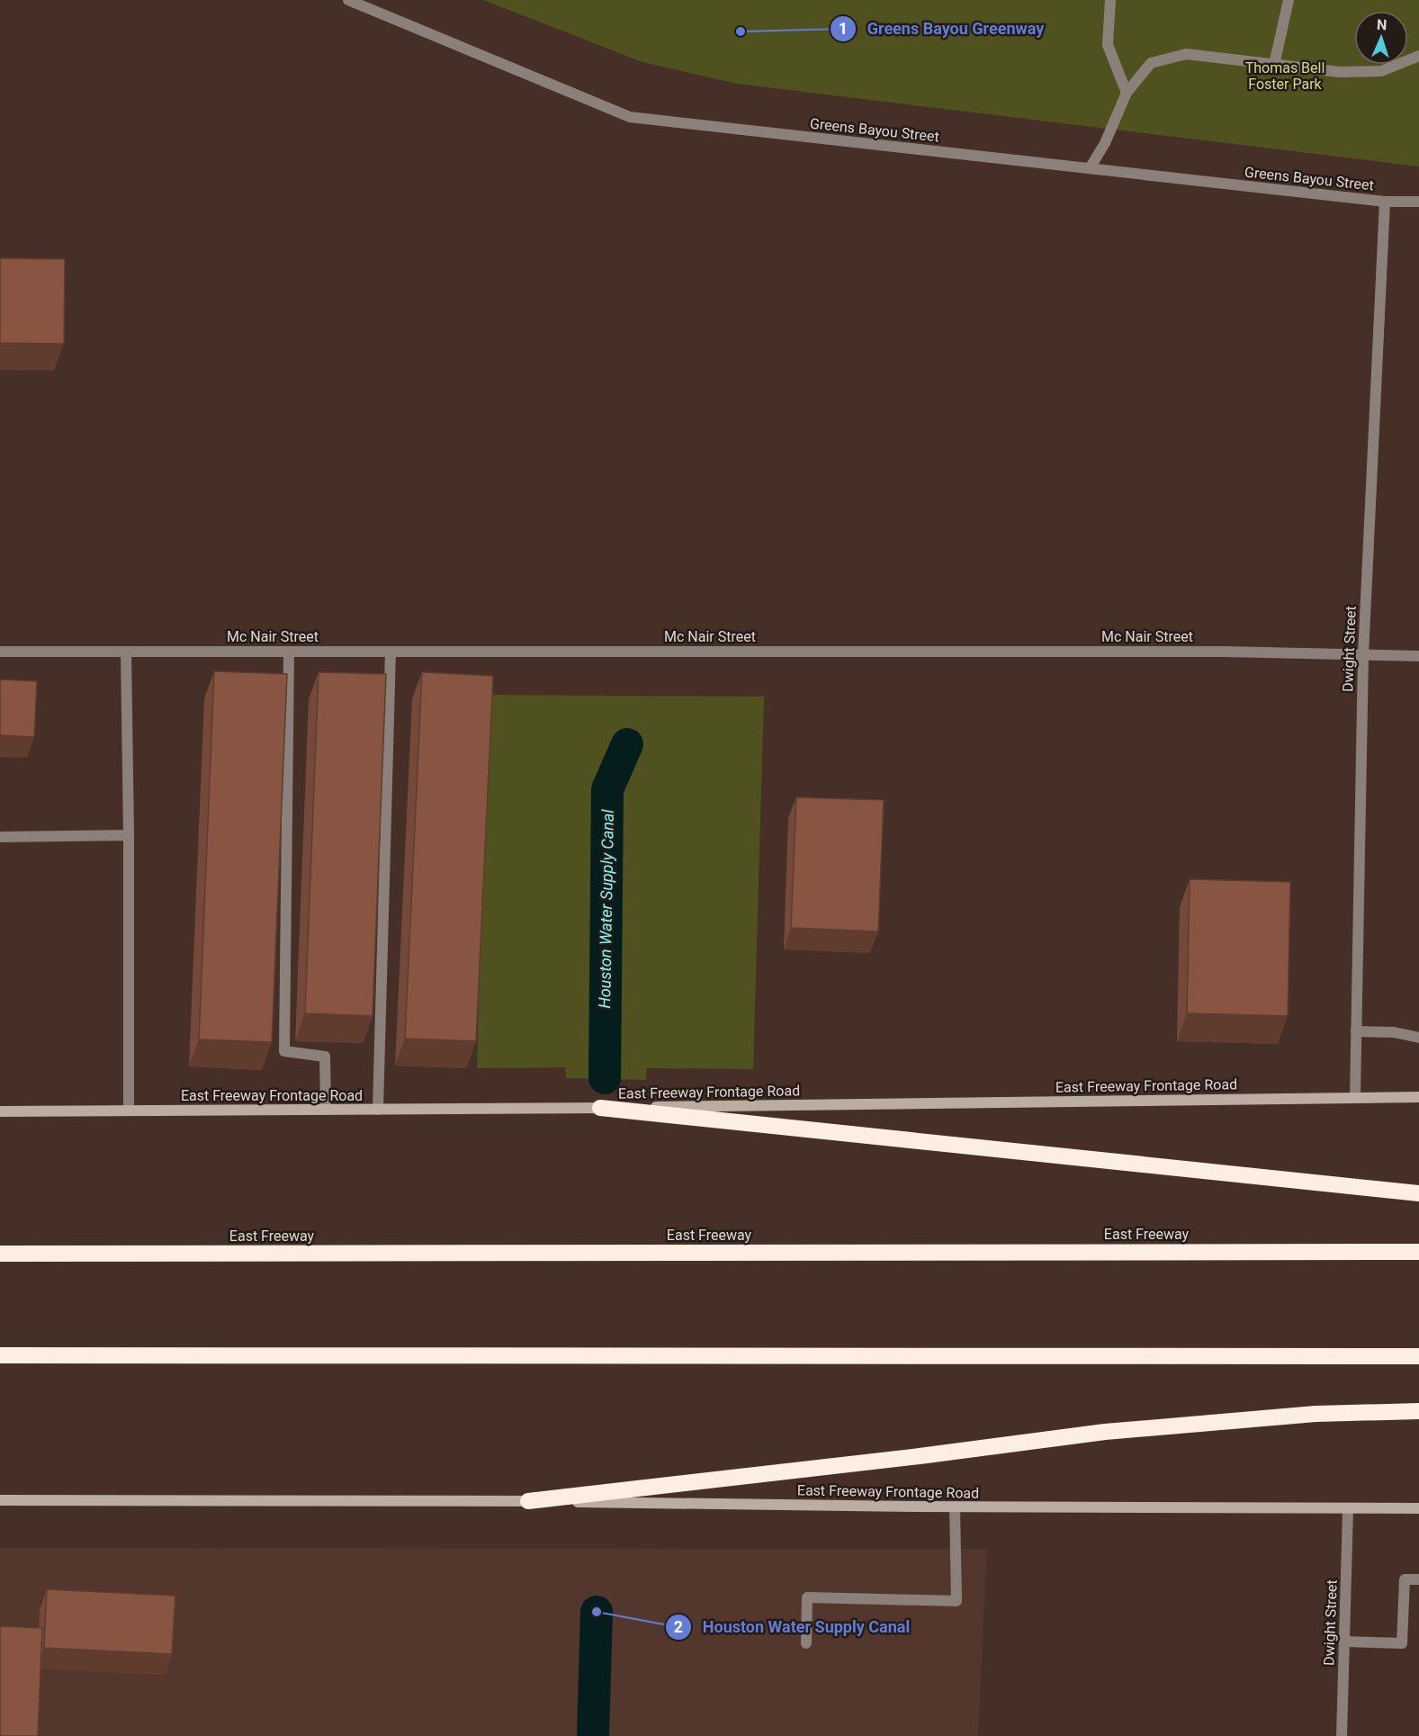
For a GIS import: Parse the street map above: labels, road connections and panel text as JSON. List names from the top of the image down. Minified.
{"streets":{"highway":["East Freeway"],"main road":["East Freeway Frontage Road"],"street":["Greens Bayou Street","Mc Nair Street","Dwight Street"]},"crossings":[["Greens Bayou Street","Dwight Street"],["Mc Nair Street","Dwight Street"],["Dwight Street","East Freeway Frontage Road"]],"water":["Houston Water Supply Canal"],"parks":["Thomas Bell Foster Park"],"places":["Greens Bayou Greenway","Houston Water Supply Canal"],"north":"top"}
